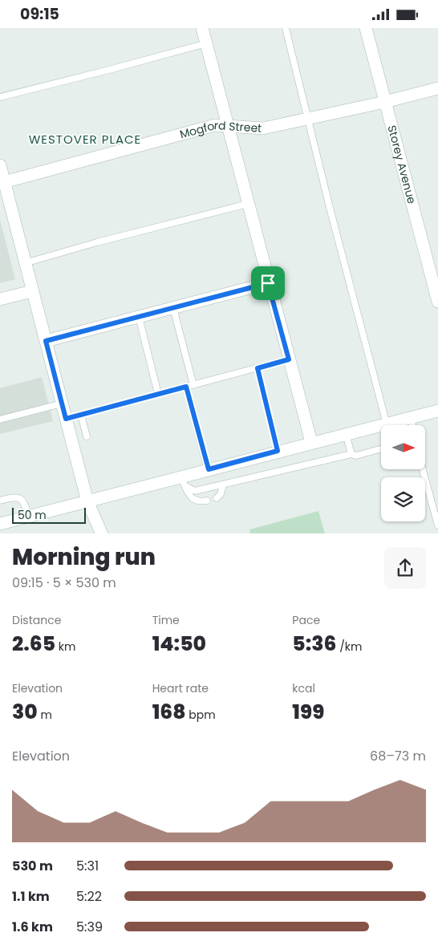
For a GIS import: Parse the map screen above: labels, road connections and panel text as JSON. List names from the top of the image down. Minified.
{"streets":{"street":["Mogford Street","Storey Avenue"]},"crossings":[["Mogford Street","Storey Avenue"]],"districts":["WESTOVER PLACE"],"scale_bar":"50 m","north":"right","page":{"status":"09:15","scale":"50 m","heading":["Morning run","09:15 · 5 × 530 m"],"stats":[["Distance","2.65 km"],["Time","14:50"],["Pace","5:36 /km"],["Elevation","30 m"],["Heart rate","168 bpm"],["kcal","199"]],"chart":["Elevation","68–73 m"],"list":[{"name":"530 m","note":"5:31"},{"name":"1.1 km","note":"5:22"},{"name":"1.6 km","note":"5:39"}]}}
